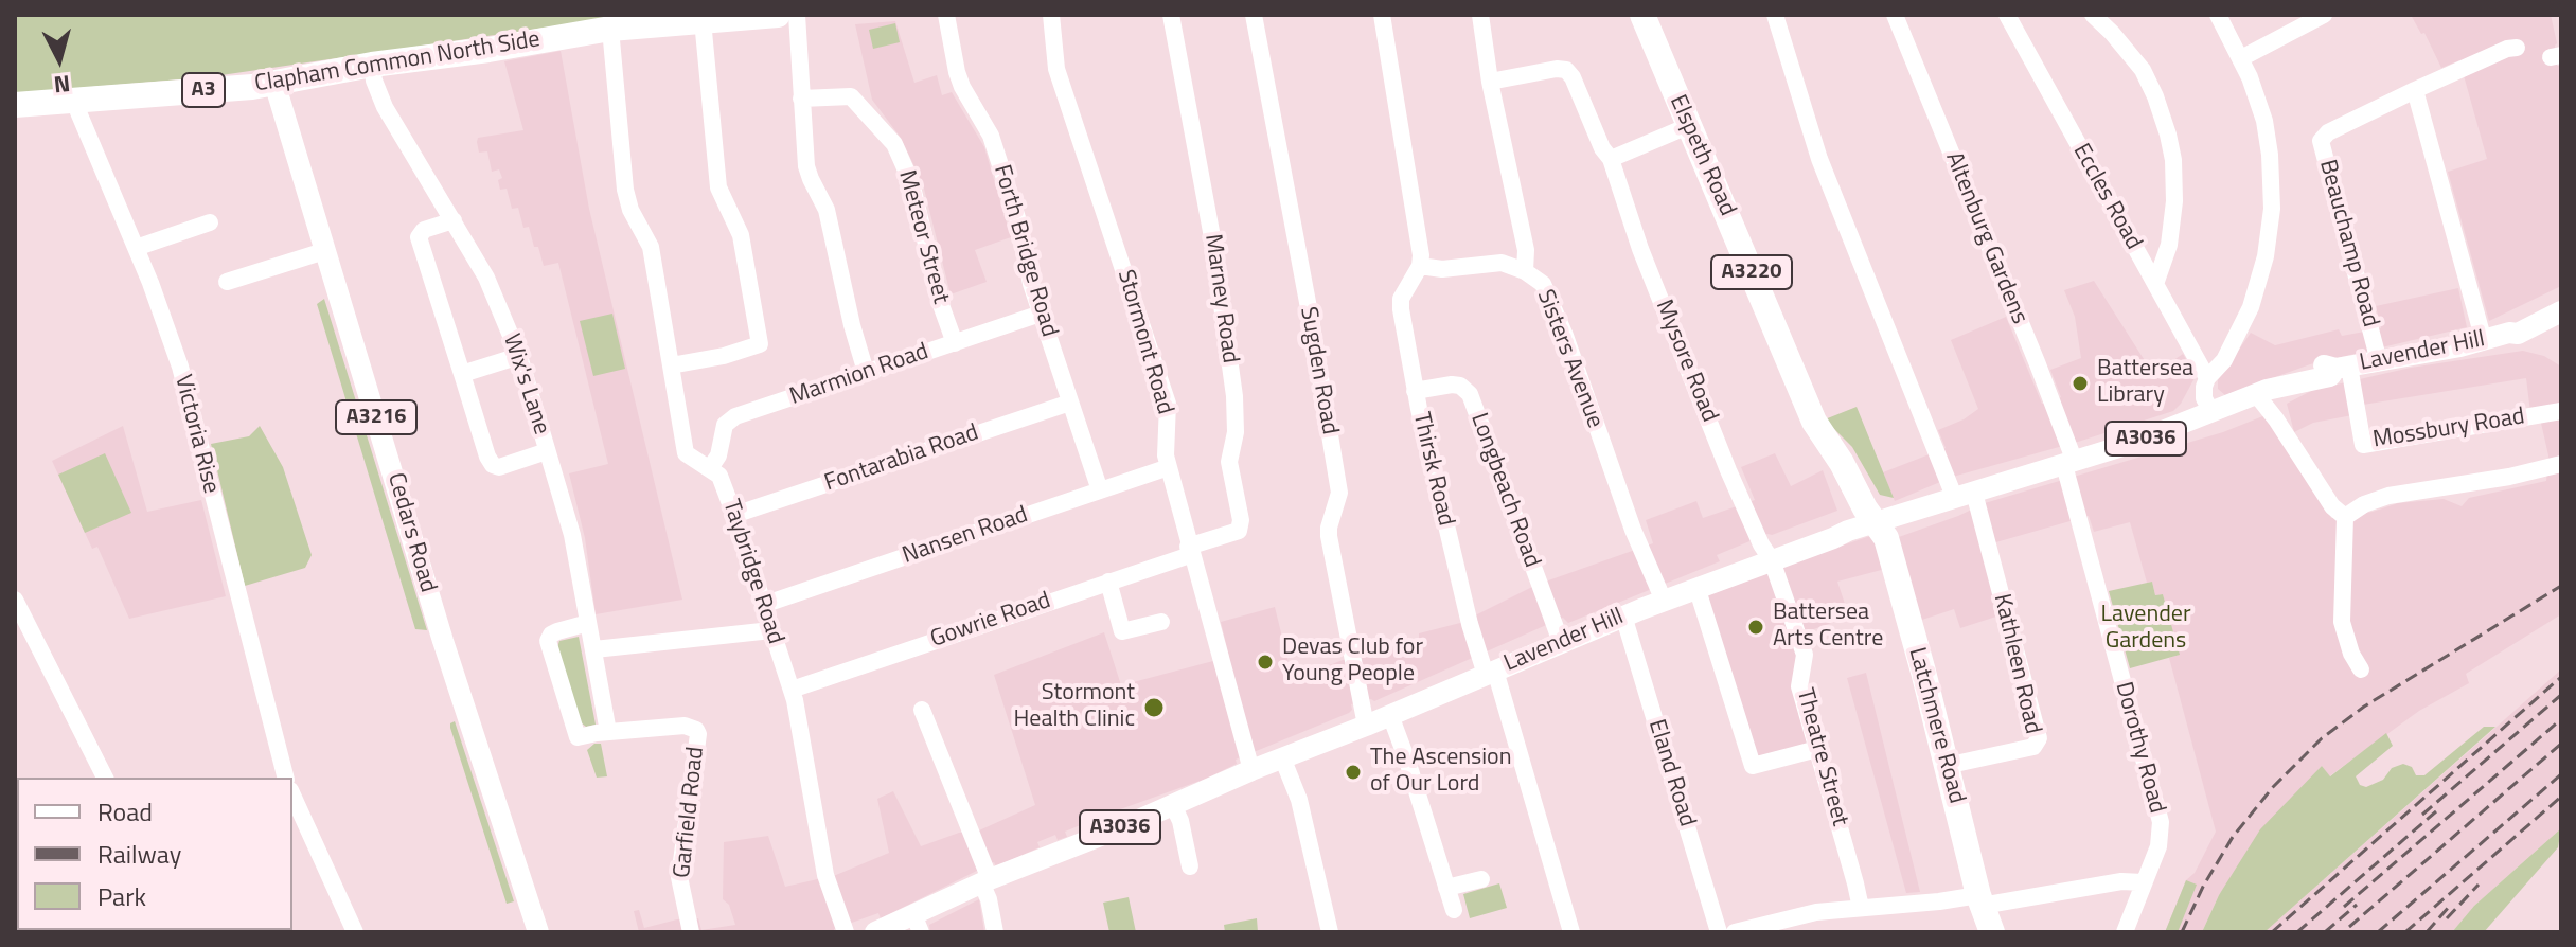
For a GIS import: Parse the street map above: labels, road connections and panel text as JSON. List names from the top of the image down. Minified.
{"streets":{"highway":["Clapham Common North Side","A3","Elspeth Road","A3220","Latchmere Road"],"main road":["Lavender Hill","A3216","A3036","Cedars Road"],"street":["Eccles Road","Meteor Street","Altenburg Gardens","Beauchamp Road","Forth Bridge Road","Marney Road","Stormont Road","Sisters Avenue","Mysore Road","Sugden Road","Marmion Road","Wix's Lane","Mossbury Road","Victoria Rise","Fontarabia Road","Thirsk Road","Longbeach Road","Nansen Road","Taybridge Road","Gowrie Road","Kathleen Road","Dorothy Road","Theatre Street","Eland Road","Garfield Road"]},"crossings":[["Clapham Common North Side","Wix's Lane"],["Clapham Common North Side","Victoria Rise"],["Clapham Common North Side","Cedars Road"],["Clapham Common North Side","Taybridge Road"],["Elspeth Road","Lavender Hill"],["Elspeth Road","Latchmere Road"],["Meteor Street","Marmion Road"],["Altenburg Gardens","Lavender Hill"],["Altenburg Gardens","Dorothy Road"],["Beauchamp Road","Lavender Hill"],["Forth Bridge Road","Marmion Road"],["Forth Bridge Road","Fontarabia Road"],["Forth Bridge Road","Nansen Road"],["Marney Road","Stormont Road"],["Marney Road","Gowrie Road"],["Stormont Road","Lavender Hill"],["Stormont Road","Nansen Road"],["Stormont Road","Gowrie Road"],["Lavender Hill","Sisters Avenue"],["Lavender Hill","Mysore Road"],["Lavender Hill","Sugden Road"],["Lavender Hill","Mossbury Road"],["Lavender Hill","Thirsk Road"],["Lavender Hill","Longbeach Road"],["Lavender Hill","Kathleen Road"],["Lavender Hill","Latchmere Road"],["Lavender Hill","Dorothy Road"],["Lavender Hill","Theatre Street"],["Lavender Hill","Eland Road"],["Sisters Avenue","Thirsk Road"],["Mysore Road","Theatre Street"],["Marmion Road","Taybridge Road"],["Wix's Lane","Garfield Road"],["Fontarabia Road","Taybridge Road"],["Thirsk Road","Longbeach Road"],["Nansen Road","Taybridge Road"],["Taybridge Road","Gowrie Road"],["Kathleen Road","Latchmere Road"]],"parks":["Lavender Gardens"],"places":["Battersea Library","Battersea Arts Centre","Devas Club for Young People","Stormont Health Clinic","The Ascension of Our Lord"],"legend":["Road","Railway","Park"],"north":"bottom"}
